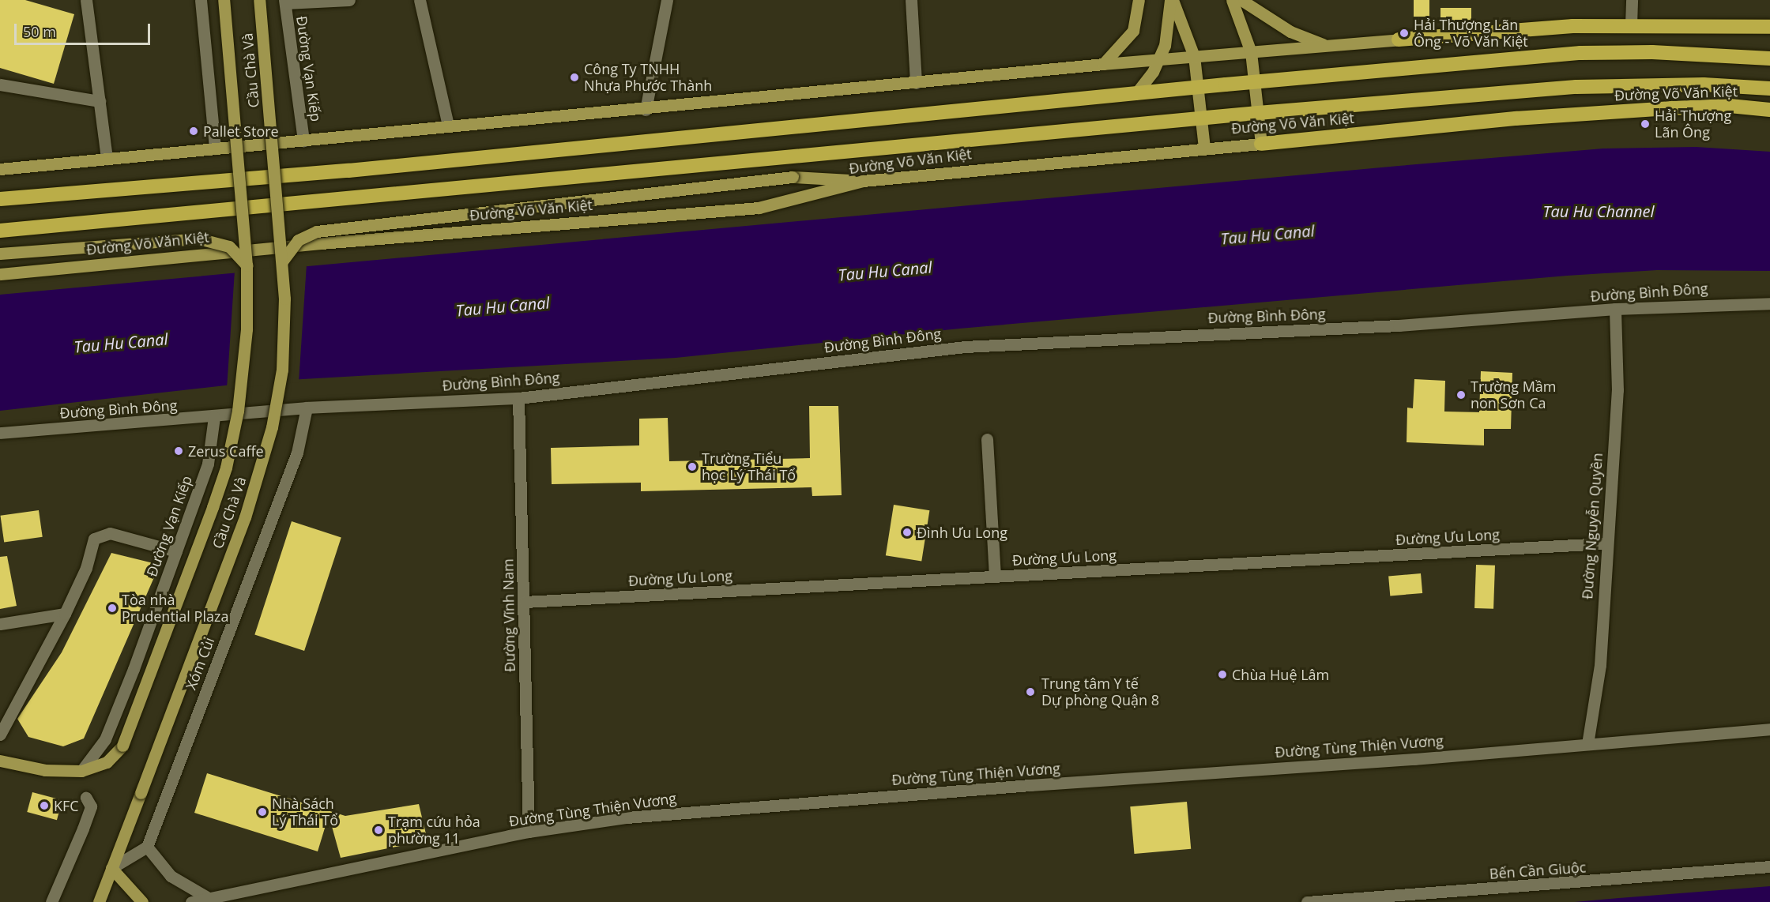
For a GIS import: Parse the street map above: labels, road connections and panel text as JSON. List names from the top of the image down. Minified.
{"streets":{"highway":["Đường Võ Văn Kiệt"],"main road":["Cầu Chà Và"],"street":["Đường Vạn Kiếp","Đường Bình Đông","Đường Nguyễn Quyền","Đường Ưu Long","Đường Vĩnh Nam","Xóm Củi","Đường Tùng Thiện Vương","Bến Cần Giuộc"]},"crossings":[["Đường Vạn Kiếp","Cầu Chà Và"],["Đường Vạn Kiếp","Đường Bình Đông"],["Đường Bình Đông","Đường Nguyễn Quyền"],["Đường Bình Đông","Đường Vĩnh Nam"],["Đường Bình Đông","Xóm Củi"],["Đường Nguyễn Quyền","Đường Ưu Long"],["Đường Nguyễn Quyền","Đường Tùng Thiện Vương"],["Đường Ưu Long","Đường Vĩnh Nam"],["Đường Vĩnh Nam","Đường Tùng Thiện Vương"]],"water":["Tau Hu Channel","Tau Hu Canal"],"places":["Hải Thượng Lãn Ông - Võ Văn Kiệt","Công Ty TNHH Nhựa Phước Thành","Hải Thượng Lãn Ông","Pallet Store","Trường Mầm non Sơn Ca","Zerus Caffe","Trường Tiểu học Lý Thái Tổ","Đình Ưu Long","Tòa nhà Prudential Plaza","Chùa Huệ Lâm","Trung tâm Y tế Dự phòng Quận 8","KFC","Nhà Sách Lý Thái Tổ","Trạm cứu hỏa phường 11"],"scale_bar":"50 m"}
